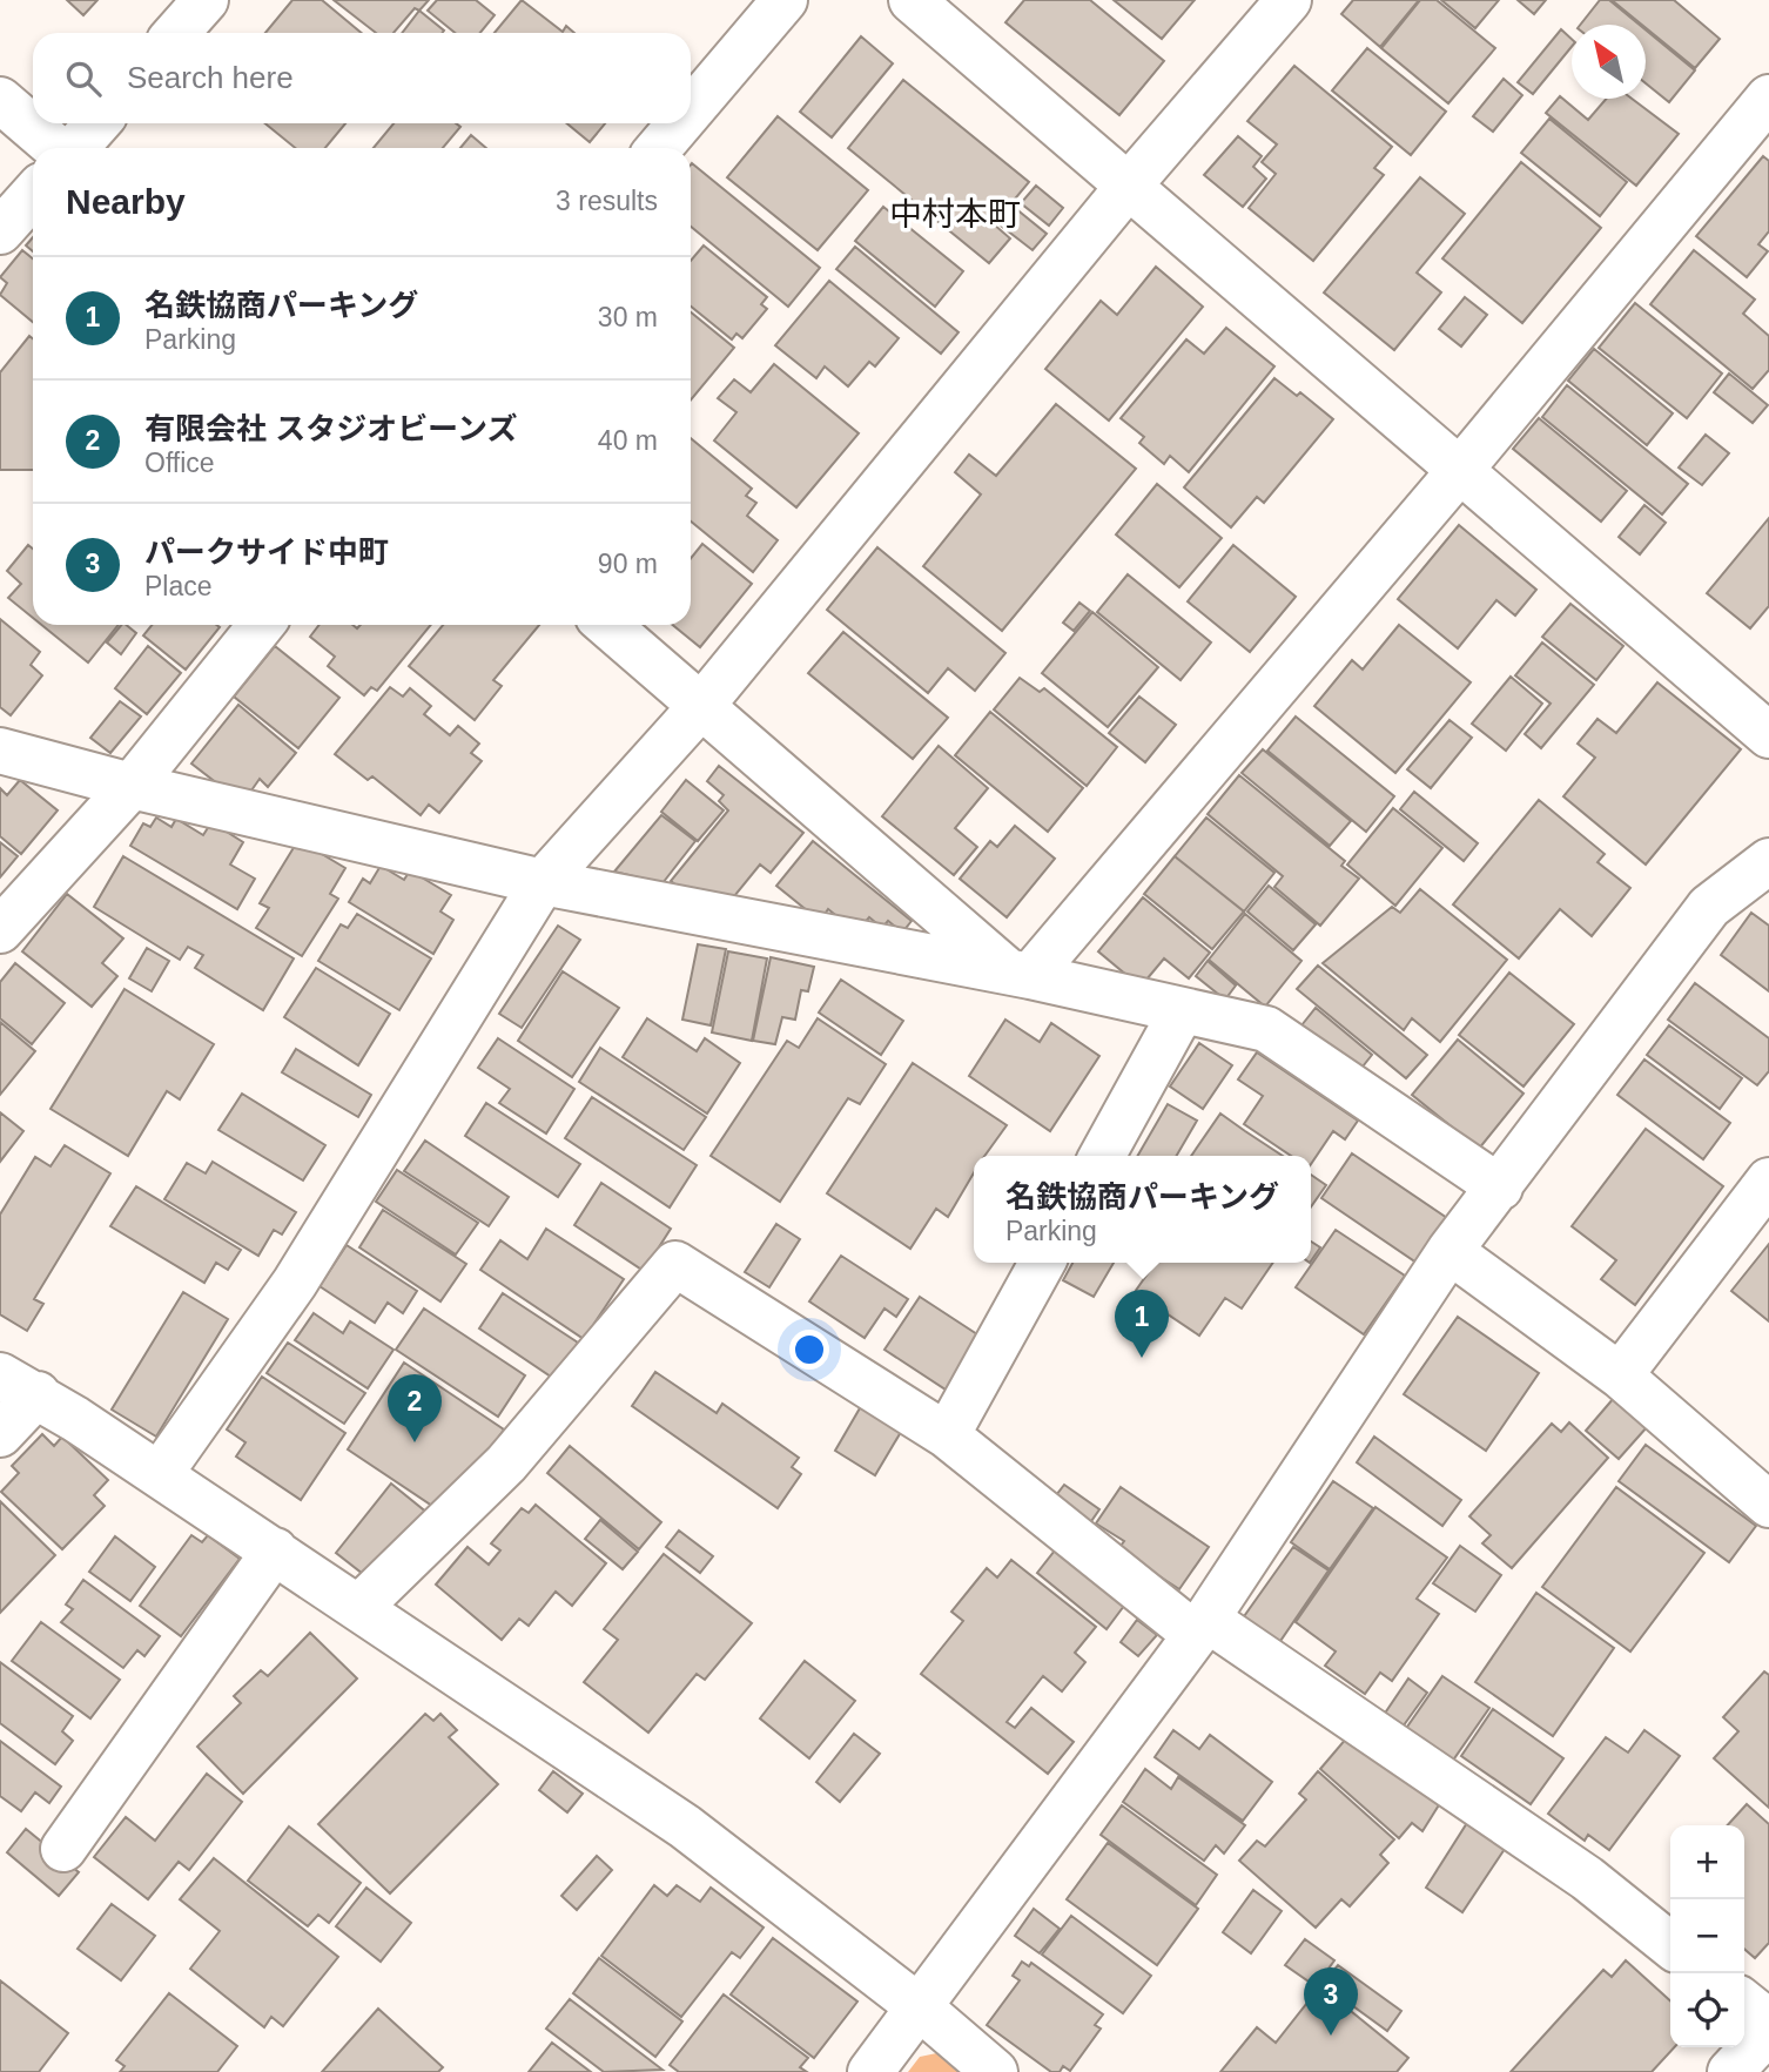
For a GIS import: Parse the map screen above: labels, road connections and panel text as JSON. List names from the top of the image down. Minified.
{"districts":["中村本町"],"north":"top left","page":{"search":"Search here","heading":["Nearby","3 results"],"list":[{"mark":"1","name":"名鉄協商パーキング","note":"Parking","value":"30 m"},{"mark":"2","name":"有限会社 スタジオビーンズ","note":"Office","value":"40 m"},{"mark":"3","name":"パークサイド中町","note":"Place","value":"90 m"}],"popup":["名鉄協商パーキング","Parking"],"pins":["1","2","3"],"map_buttons":["+","−"]}}
